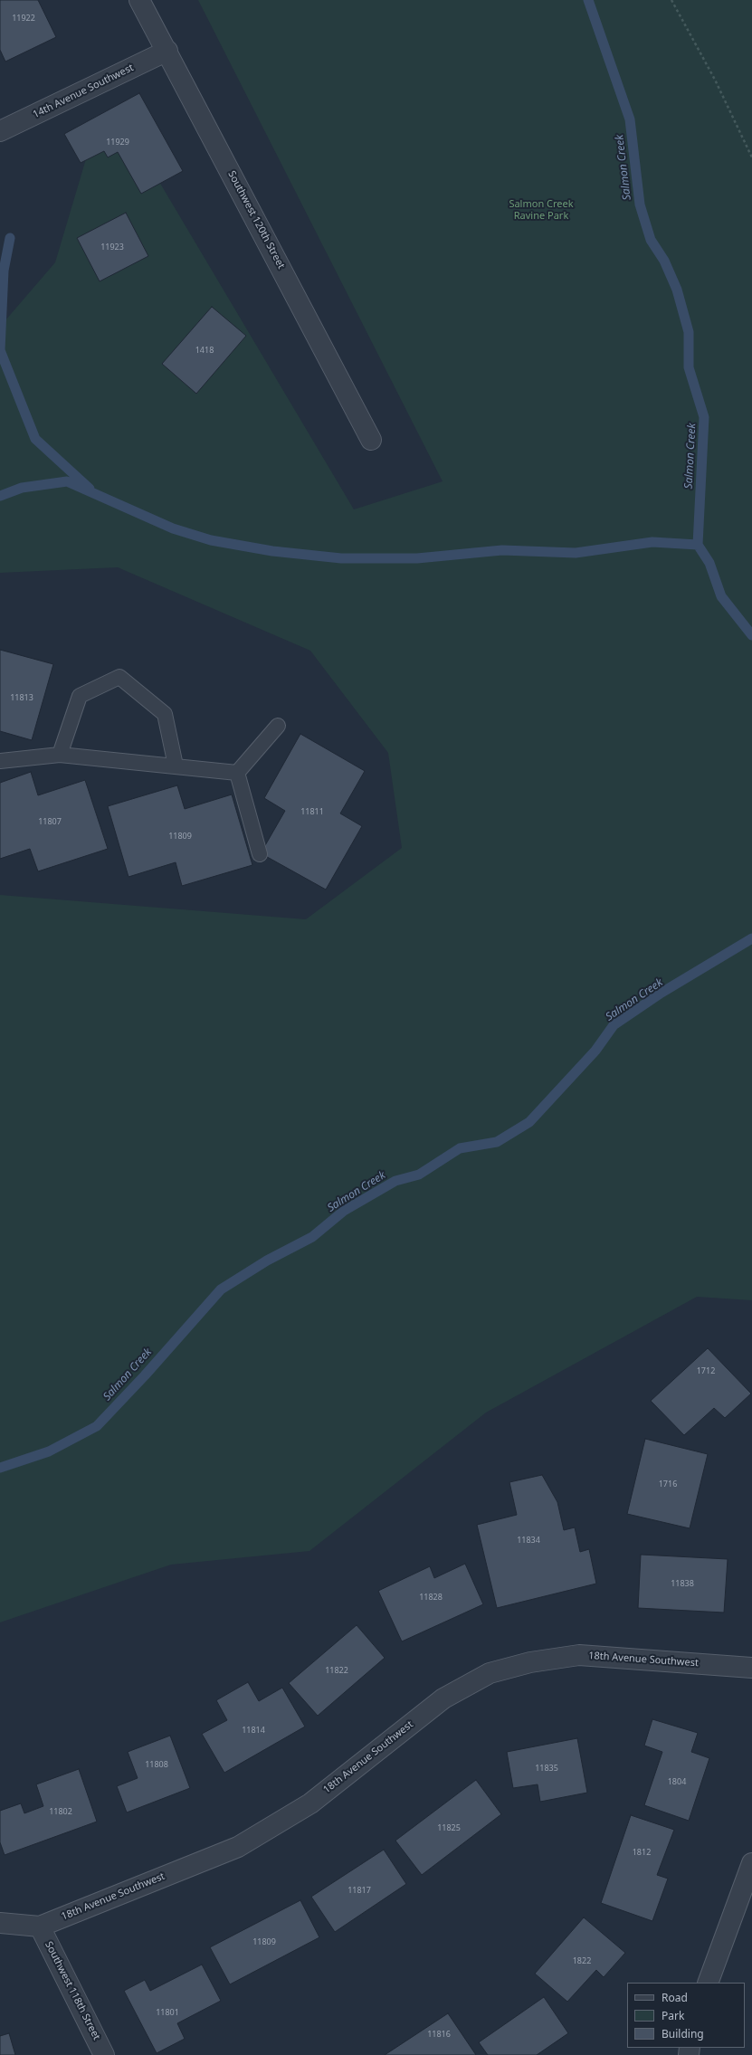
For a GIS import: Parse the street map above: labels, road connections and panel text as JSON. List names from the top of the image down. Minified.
{"streets":{"street":["14th Avenue Southwest","Southwest 120th Street","18th Avenue Southwest","Southwest 118th Street"]},"crossings":[["14th Avenue Southwest","Southwest 120th Street"],["18th Avenue Southwest","Southwest 118th Street"]],"water":["Salmon Creek"],"parks":["Salmon Creek Ravine Park"],"house_numbers":["11922","11929","11923","1418","11813","11811","11807","11809","1712","1716","11834","11838","11828","11822","11814","11808","11835","1804","11802","11825","1812","11817","11809","1822","11801","11816"],"legend":["Road","Park","Building"]}
